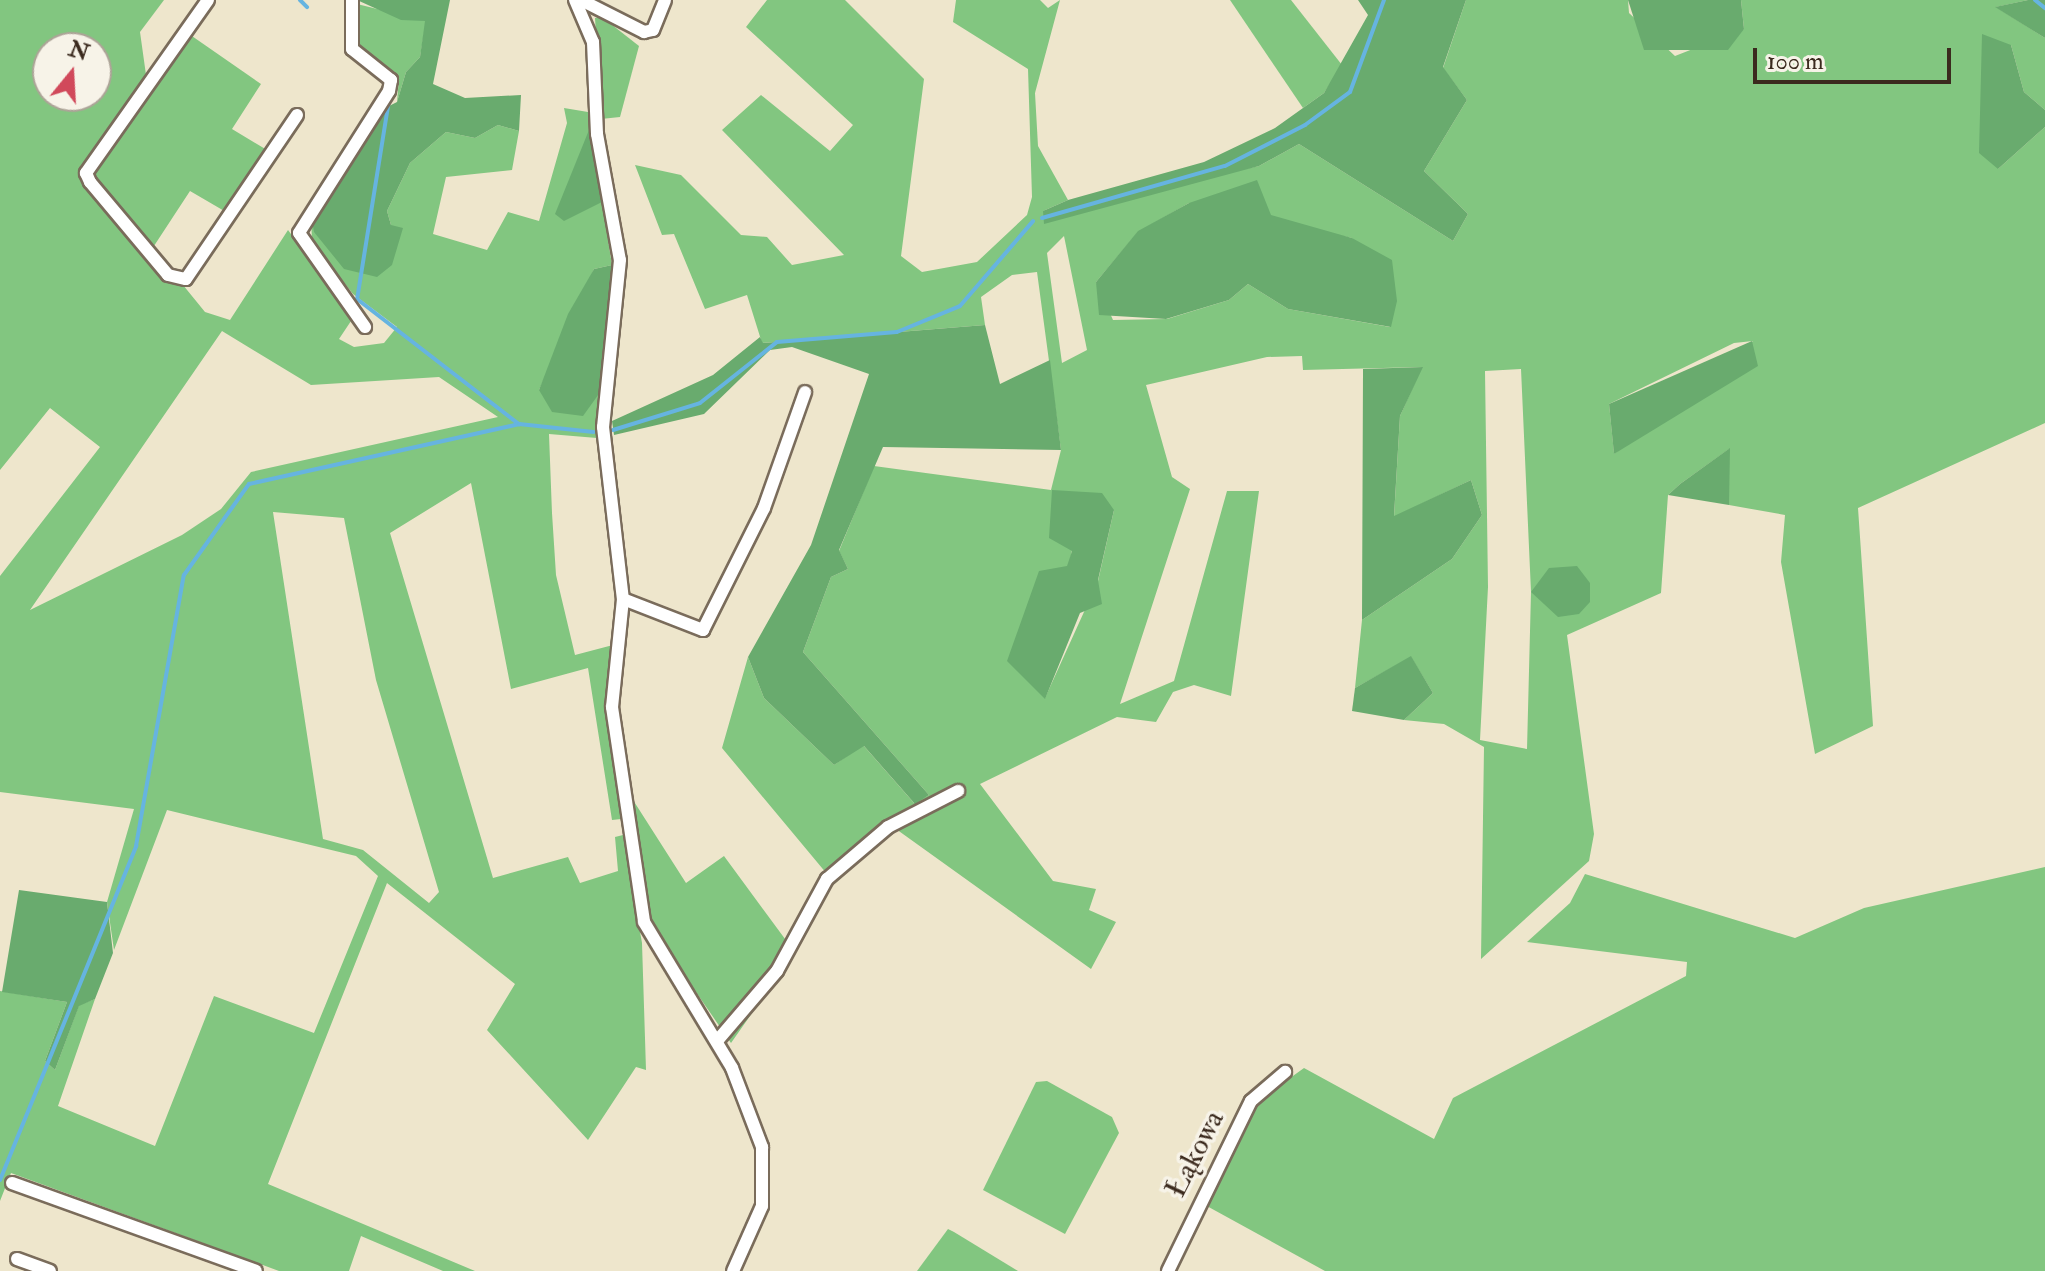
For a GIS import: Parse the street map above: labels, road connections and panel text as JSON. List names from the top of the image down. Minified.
{"streets":{"street":["Łąkowa"]},"scale_bar":"100 m","north":"top"}
